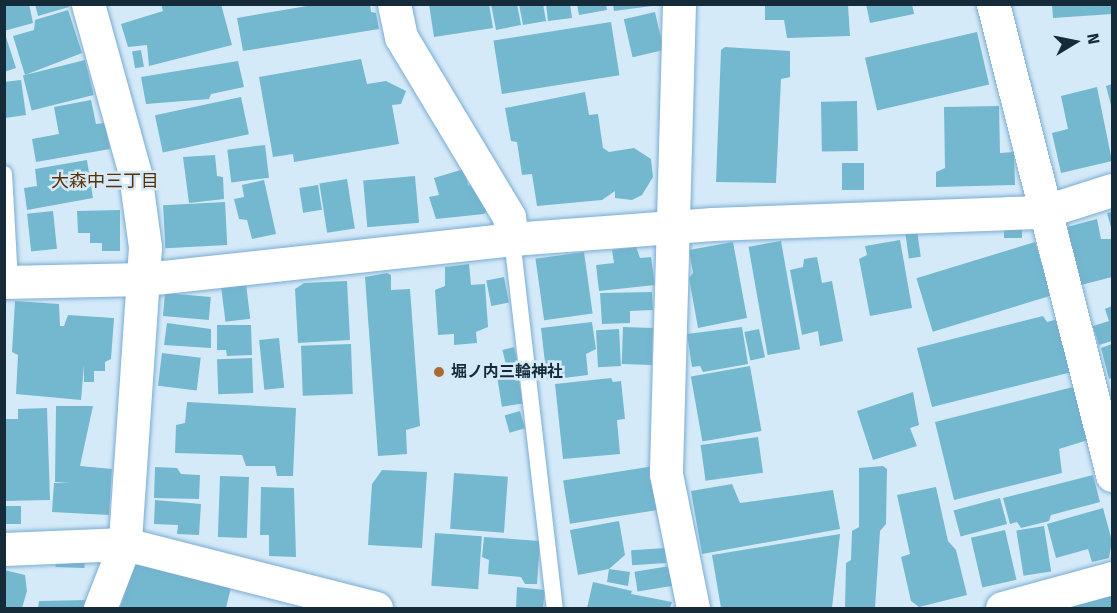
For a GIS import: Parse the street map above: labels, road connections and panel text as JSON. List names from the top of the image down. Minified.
{"districts":["大森中三丁目"],"places":["堀ノ内三輪神社"],"north":"right"}
